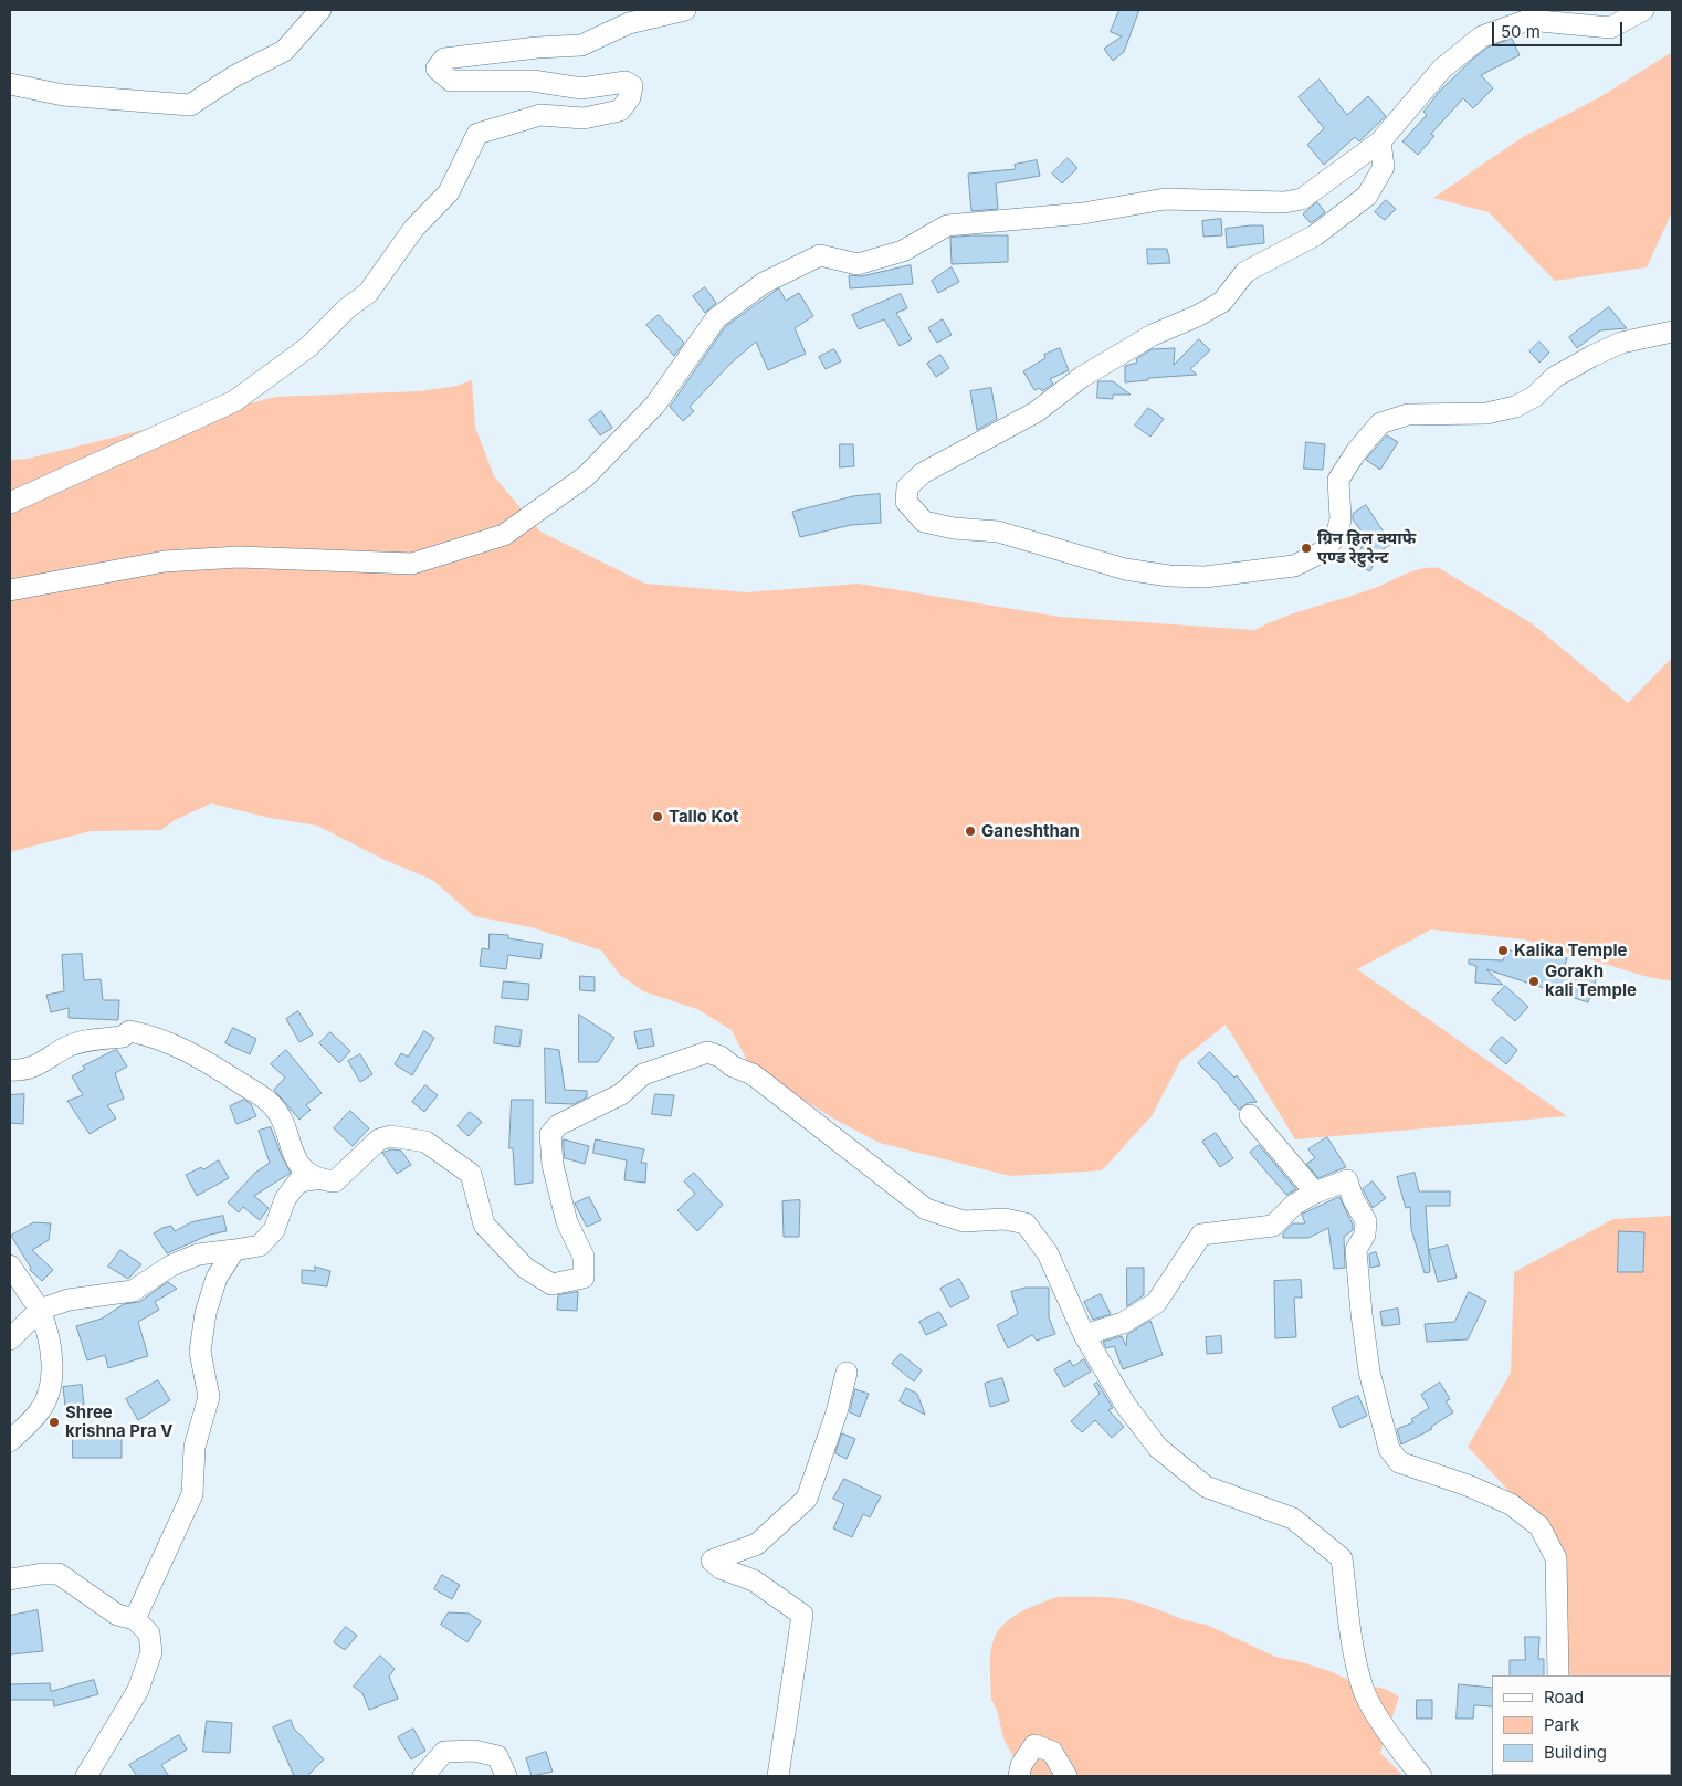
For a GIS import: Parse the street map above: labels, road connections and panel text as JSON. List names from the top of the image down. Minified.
{"places":["ग्रिन हिल क्याफे एण्ड रेष्टुरेन्ट","Tallo Kot","Ganeshthan","Kalika Temple","Gorakh kali Temple","Shree krishna Pra V"],"legend":["Road","Park","Building"],"scale_bar":"50 m"}
